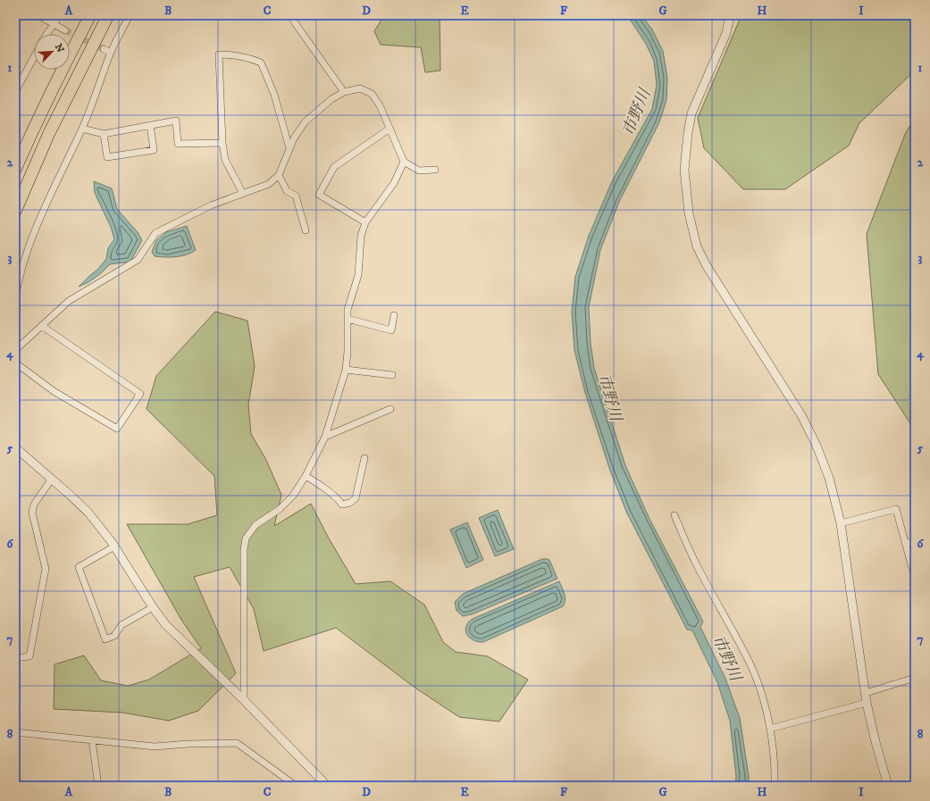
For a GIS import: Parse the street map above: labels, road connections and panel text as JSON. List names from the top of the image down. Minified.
{"water":["市野川"],"north":"top right","grid":{"columns":["A","B","C","D","E","F","G","H","I"],"rows":["1","2","3","4","5","6","7","8"]}}
